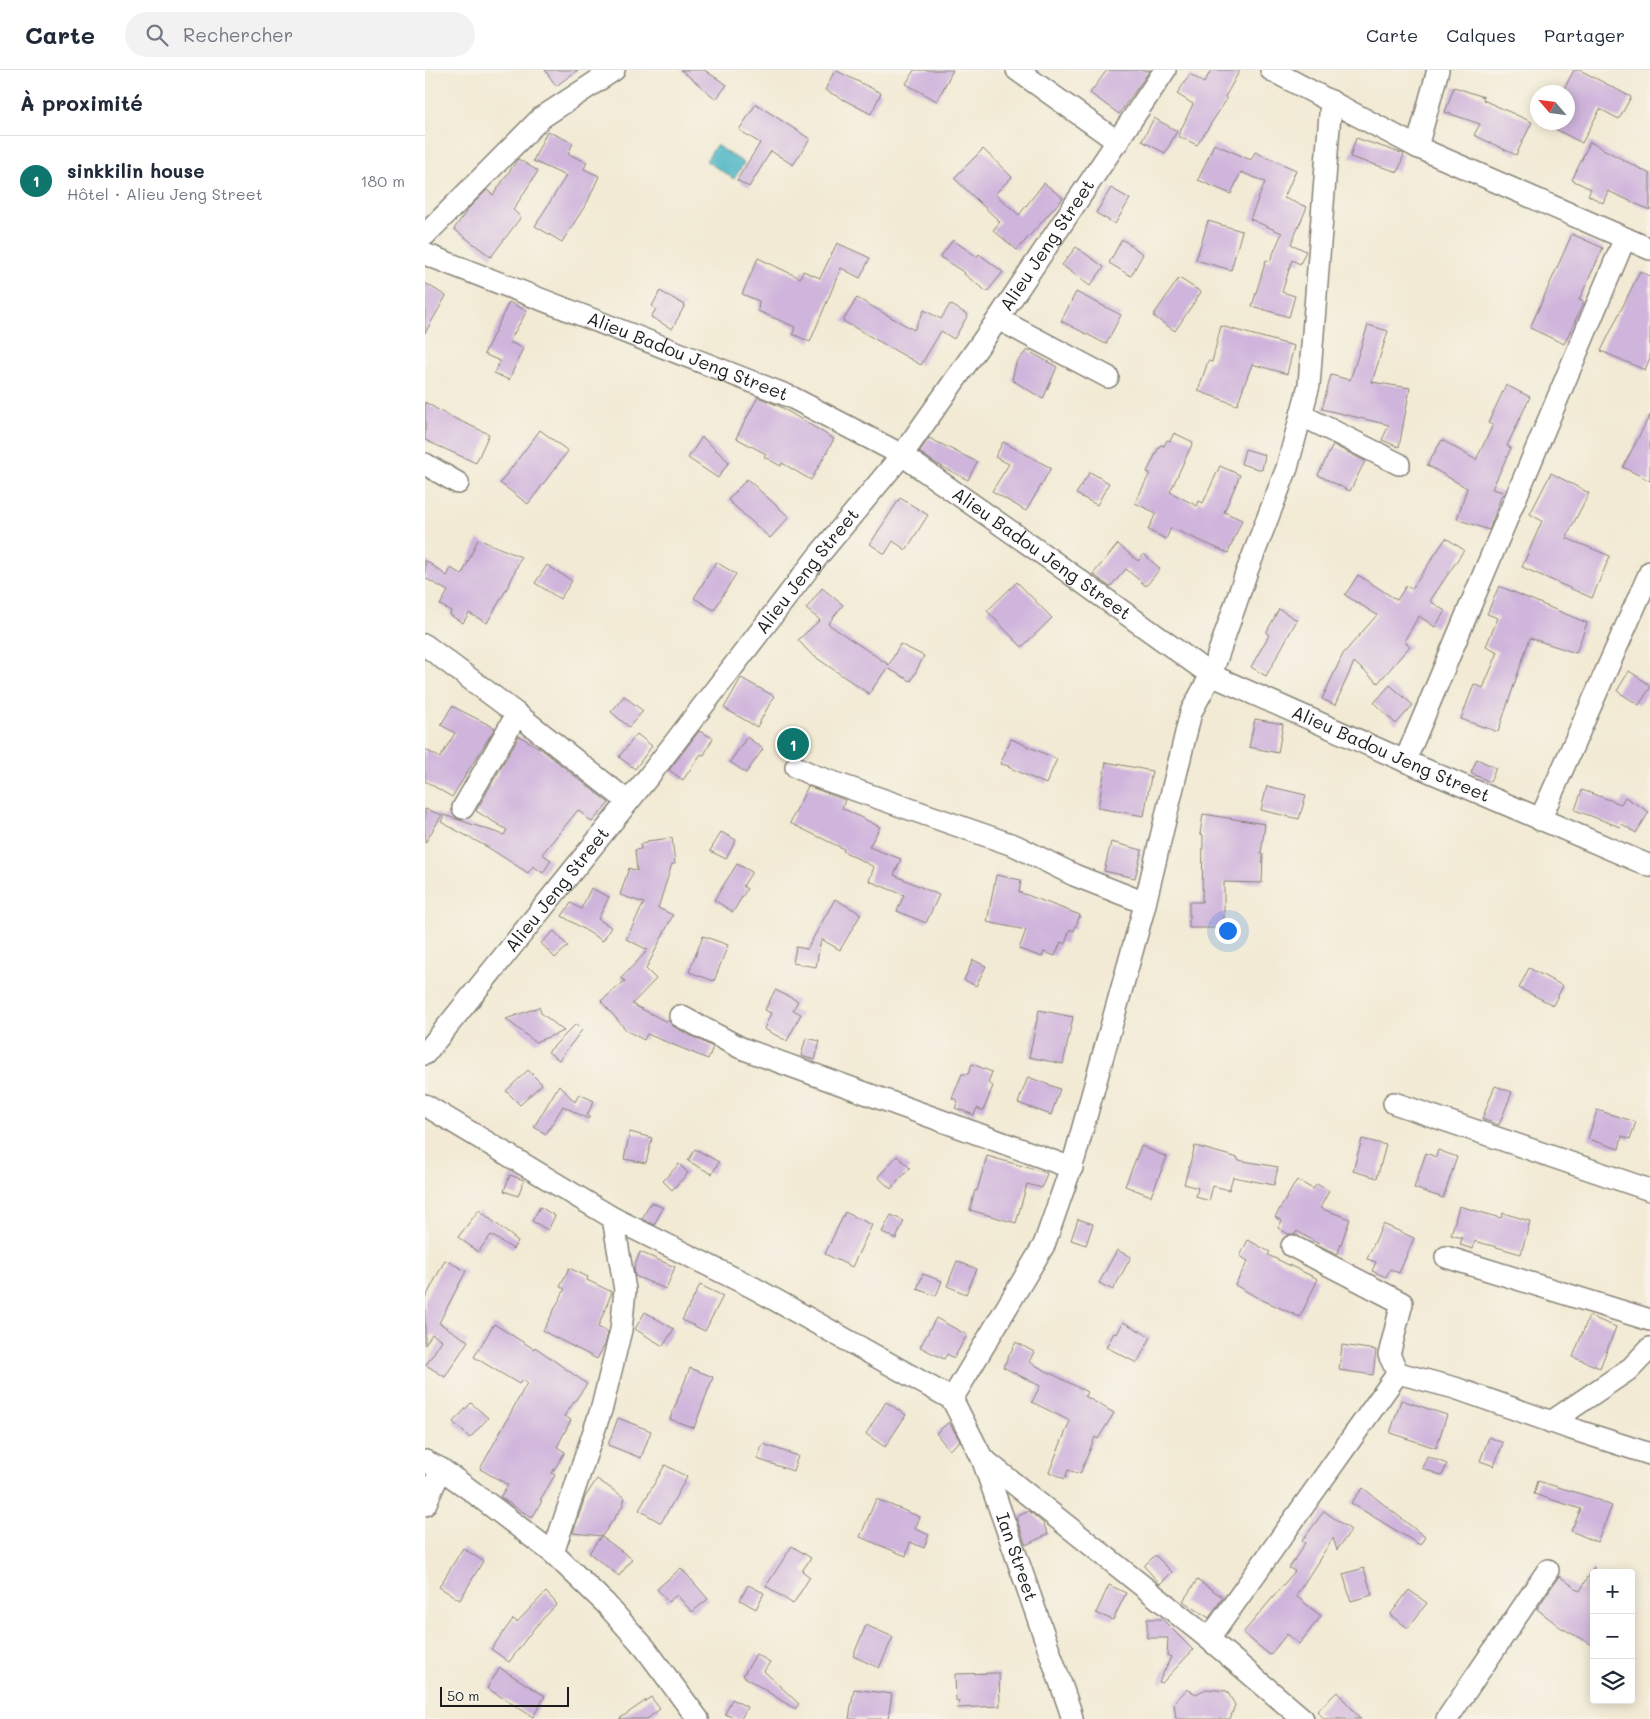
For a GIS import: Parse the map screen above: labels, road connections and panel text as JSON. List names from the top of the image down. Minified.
{"streets":{"street":["Alieu Jeng Street","Alieu Badou Jeng Street","Ian Street"]},"crossings":[["Alieu Jeng Street","Alieu Badou Jeng Street"]],"scale_bar":"50 m","north":"top left","page":{"header":"Carte","search":"Rechercher","nav":["Carte","Calques","Partager"],"heading":"À proximité","list":[{"mark":"1","name":"sinkkilin house","note":"Hôtel · Alieu Jeng Street","value":"180 m"}],"pins":"1","map_buttons":["+","−"],"scale":"50 m"}}
